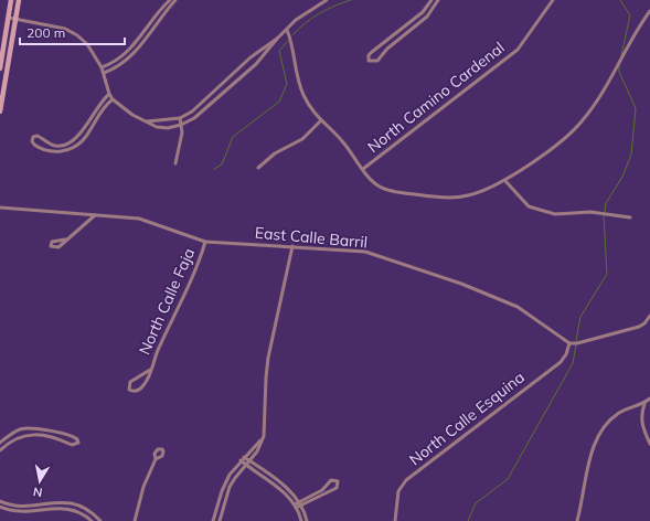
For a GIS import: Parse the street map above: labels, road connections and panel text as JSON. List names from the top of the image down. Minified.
{"streets":{"street":["North Camino Cardenal","East Calle Barril","North Calle Faja","North Calle Esquina"]},"crossings":[["East Calle Barril","North Calle Faja"],["East Calle Barril","North Calle Esquina"]],"scale_bar":"200 m","north":"bottom"}
